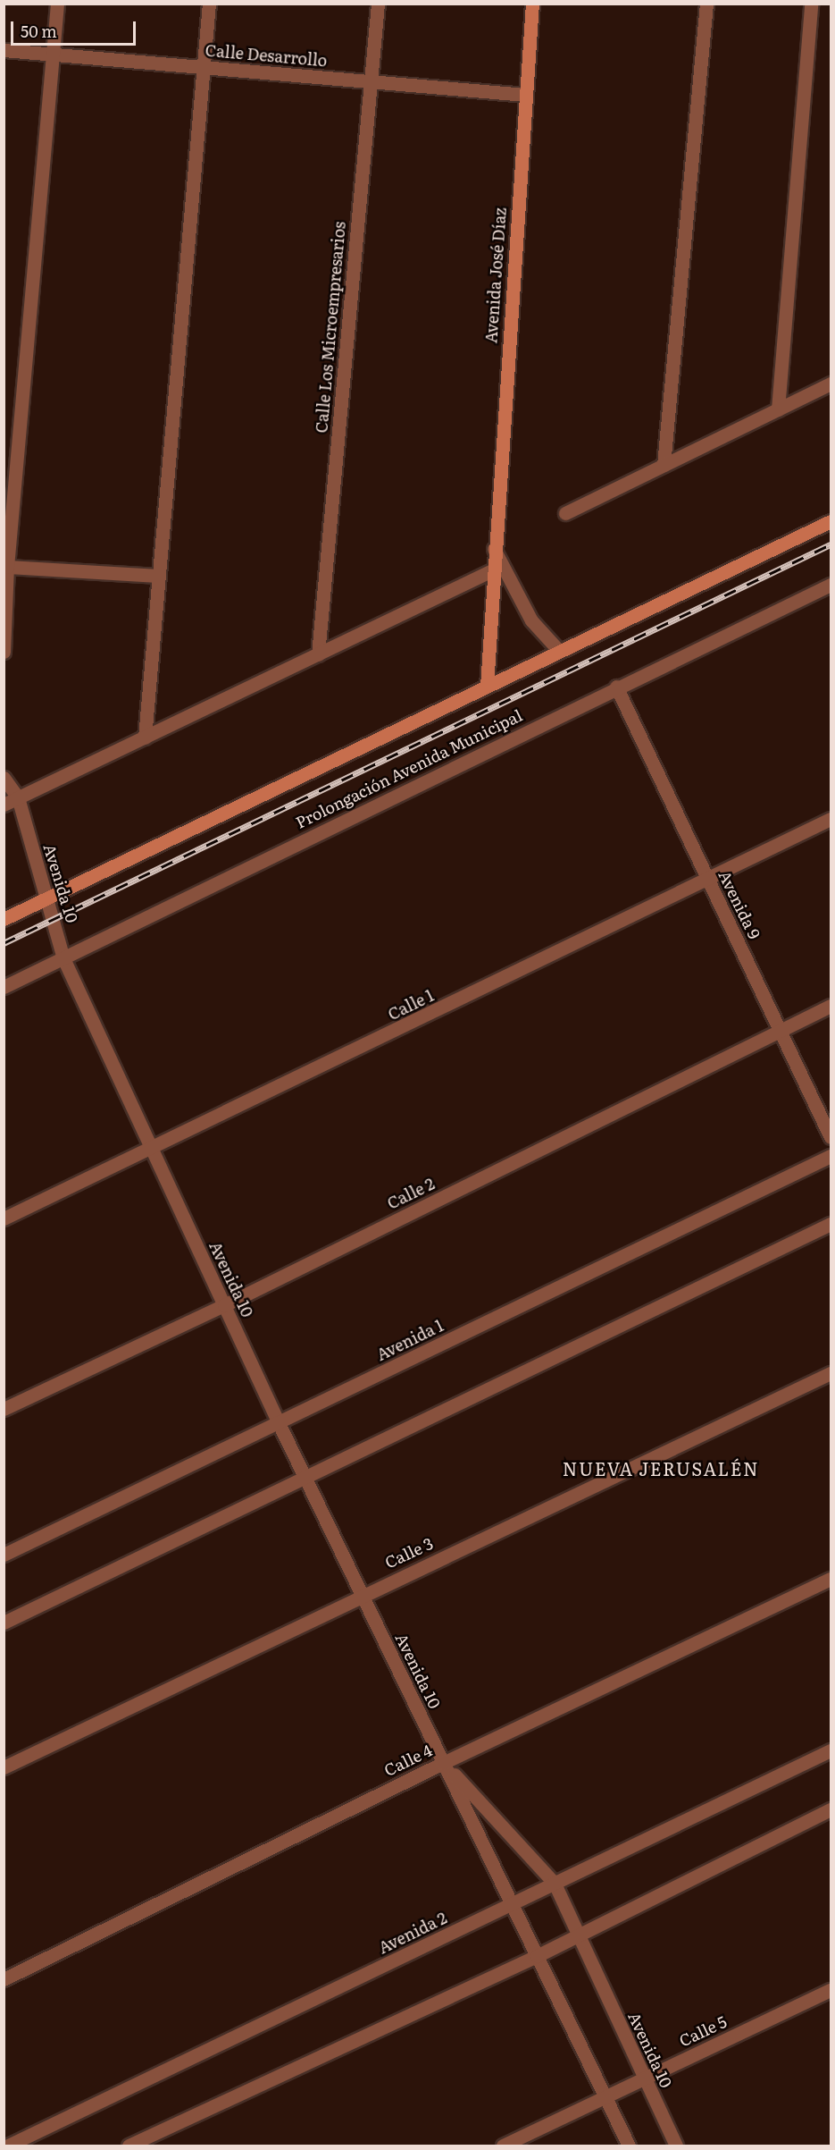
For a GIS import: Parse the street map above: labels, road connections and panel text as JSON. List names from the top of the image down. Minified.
{"streets":{"main road":["Avenida José Díaz"],"street":["Calle Desarrollo","Calle Los Microempresarios","Prolongación Avenida Municipal","Avenida 10","Avenida 9","Calle 1","Calle 2","Avenida 1","Calle 3","Calle 4","Avenida 2","Calle 5"]},"crossings":[["Calle Desarrollo","Avenida José Díaz"],["Calle Desarrollo","Calle Los Microempresarios"],["Prolongación Avenida Municipal","Avenida 10"],["Prolongación Avenida Municipal","Avenida 9"],["Avenida 10","Calle 1"],["Avenida 10","Calle 2"],["Avenida 10","Avenida 1"],["Avenida 10","Calle 3"],["Avenida 10","Calle 4"],["Avenida 10","Avenida 2"],["Avenida 10","Calle 5"],["Avenida 9","Calle 1"],["Avenida 9","Calle 2"]],"districts":["NUEVA JERUSALÉN"],"scale_bar":"50 m"}
